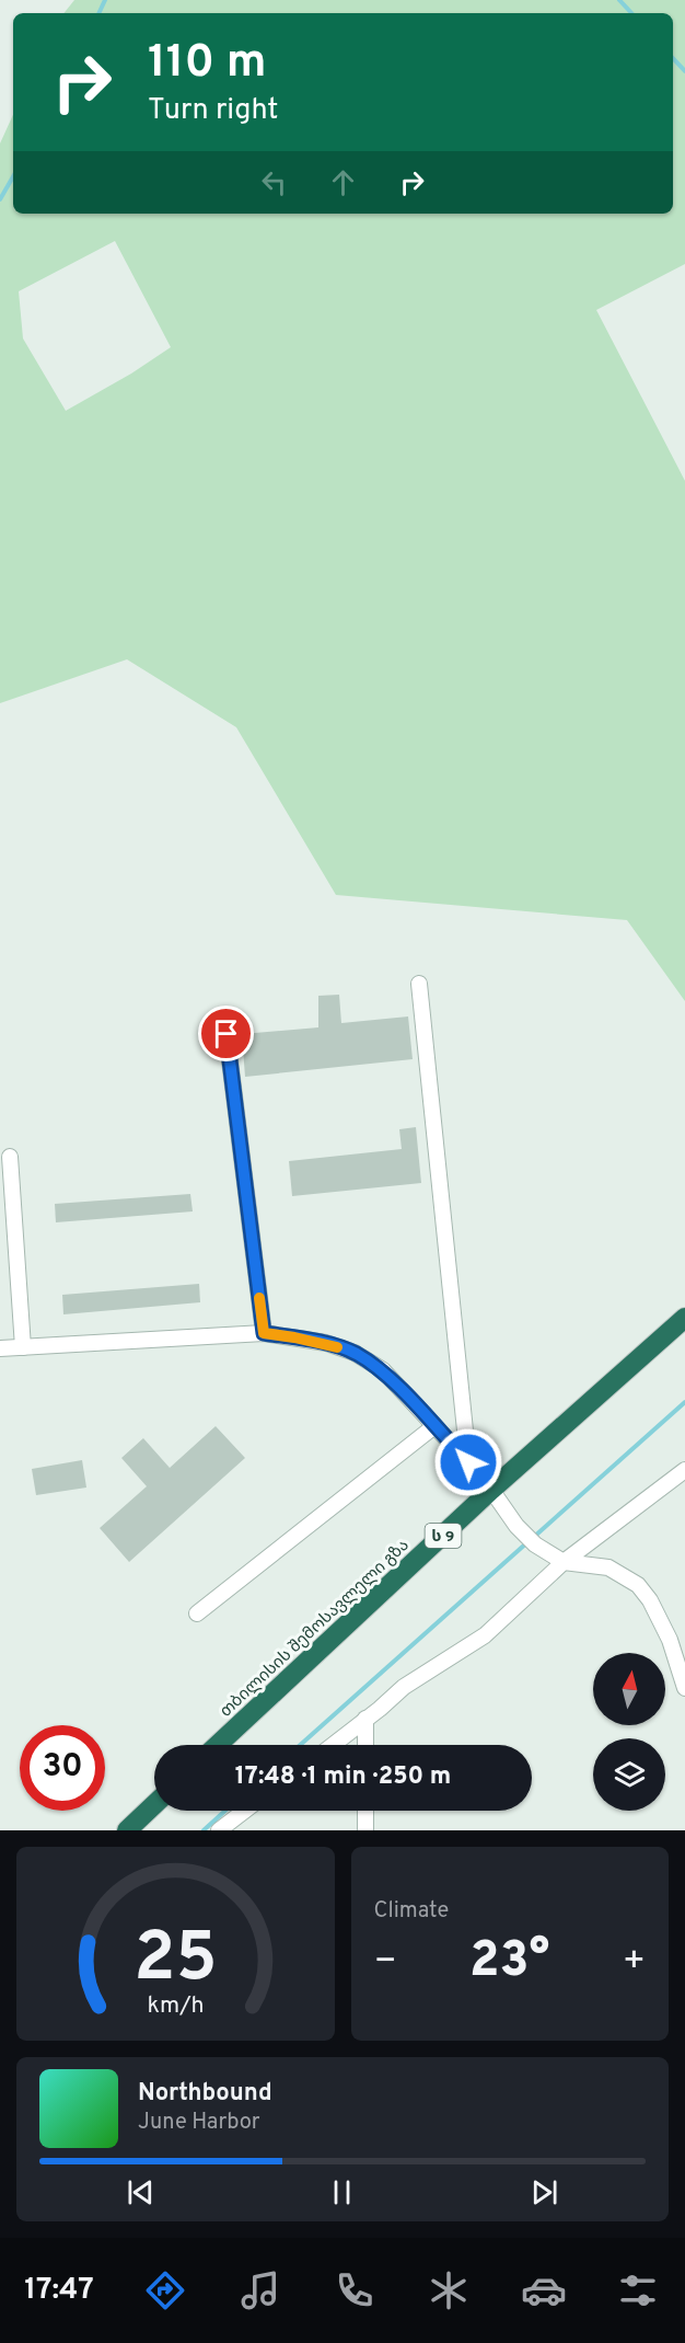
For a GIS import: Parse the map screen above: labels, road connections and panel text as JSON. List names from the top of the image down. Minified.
{"streets":{"highway":["ს 9","თბილისის შემოსავლელი გზა"]},"north":"top","page":{"turn":["110 m","Turn right"],"limit":"30","trip":"17:48 · 1 min · 250 m","tile":"Climate","heat":["−","23°","+"],"song":["Northbound","June Harbor"],"tabs":"17:47","gauge":["25","km/h"]}}
